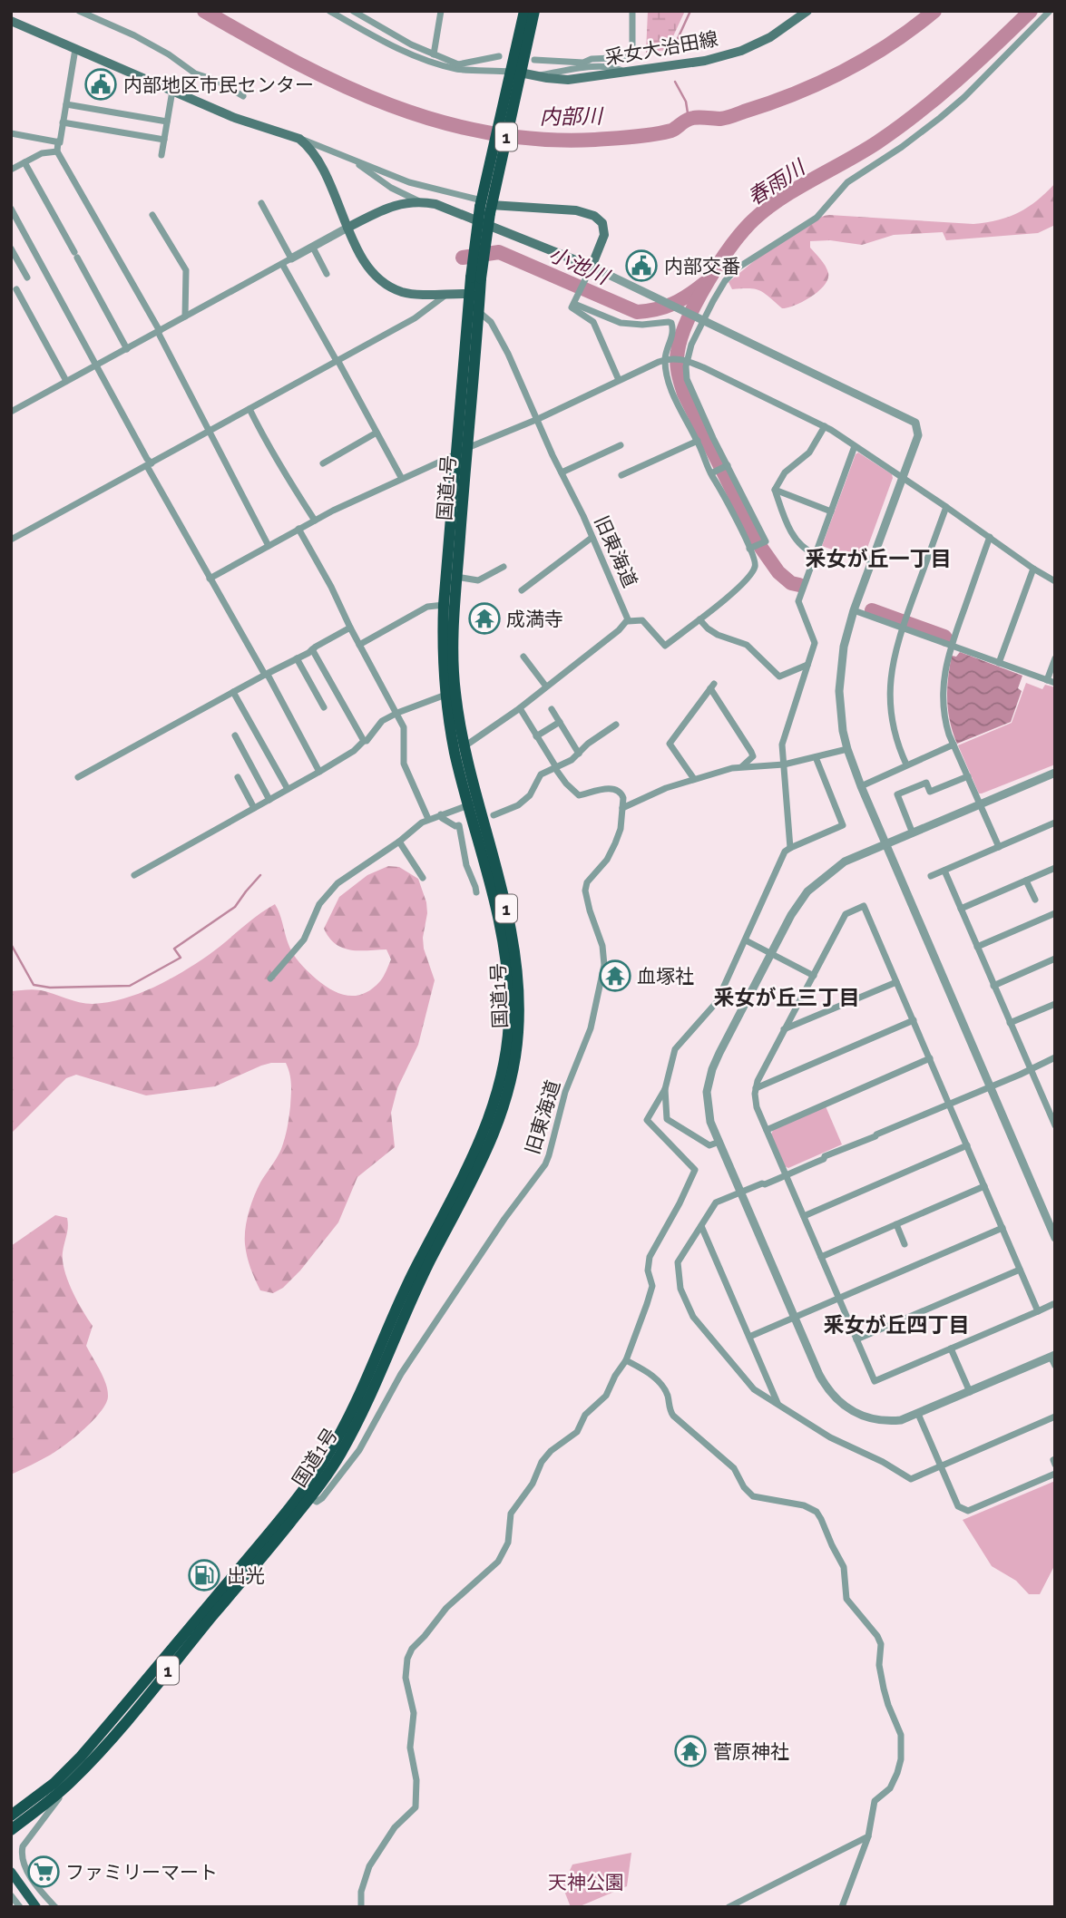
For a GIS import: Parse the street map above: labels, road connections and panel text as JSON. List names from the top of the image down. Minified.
{"streets":{"highway":["1","国道1号"],"main road":["采女大治田線"],"street":["旧東海道"]},"crossings":[["采女大治田線","国道1号"],["国道1号","旧東海道"]],"districts":["釆女が丘一丁目","釆女が丘三丁目","釆女が丘四丁目"],"water":["内部川","春雨川","小池川"],"parks":["天神公園"],"places":{"public building":["内部地区市民センター","内部交番"],"temple":["成満寺","血塚社","菅原神社"],"fuel station":["出光"],"supermarket":["ファミリーマート"]}}
